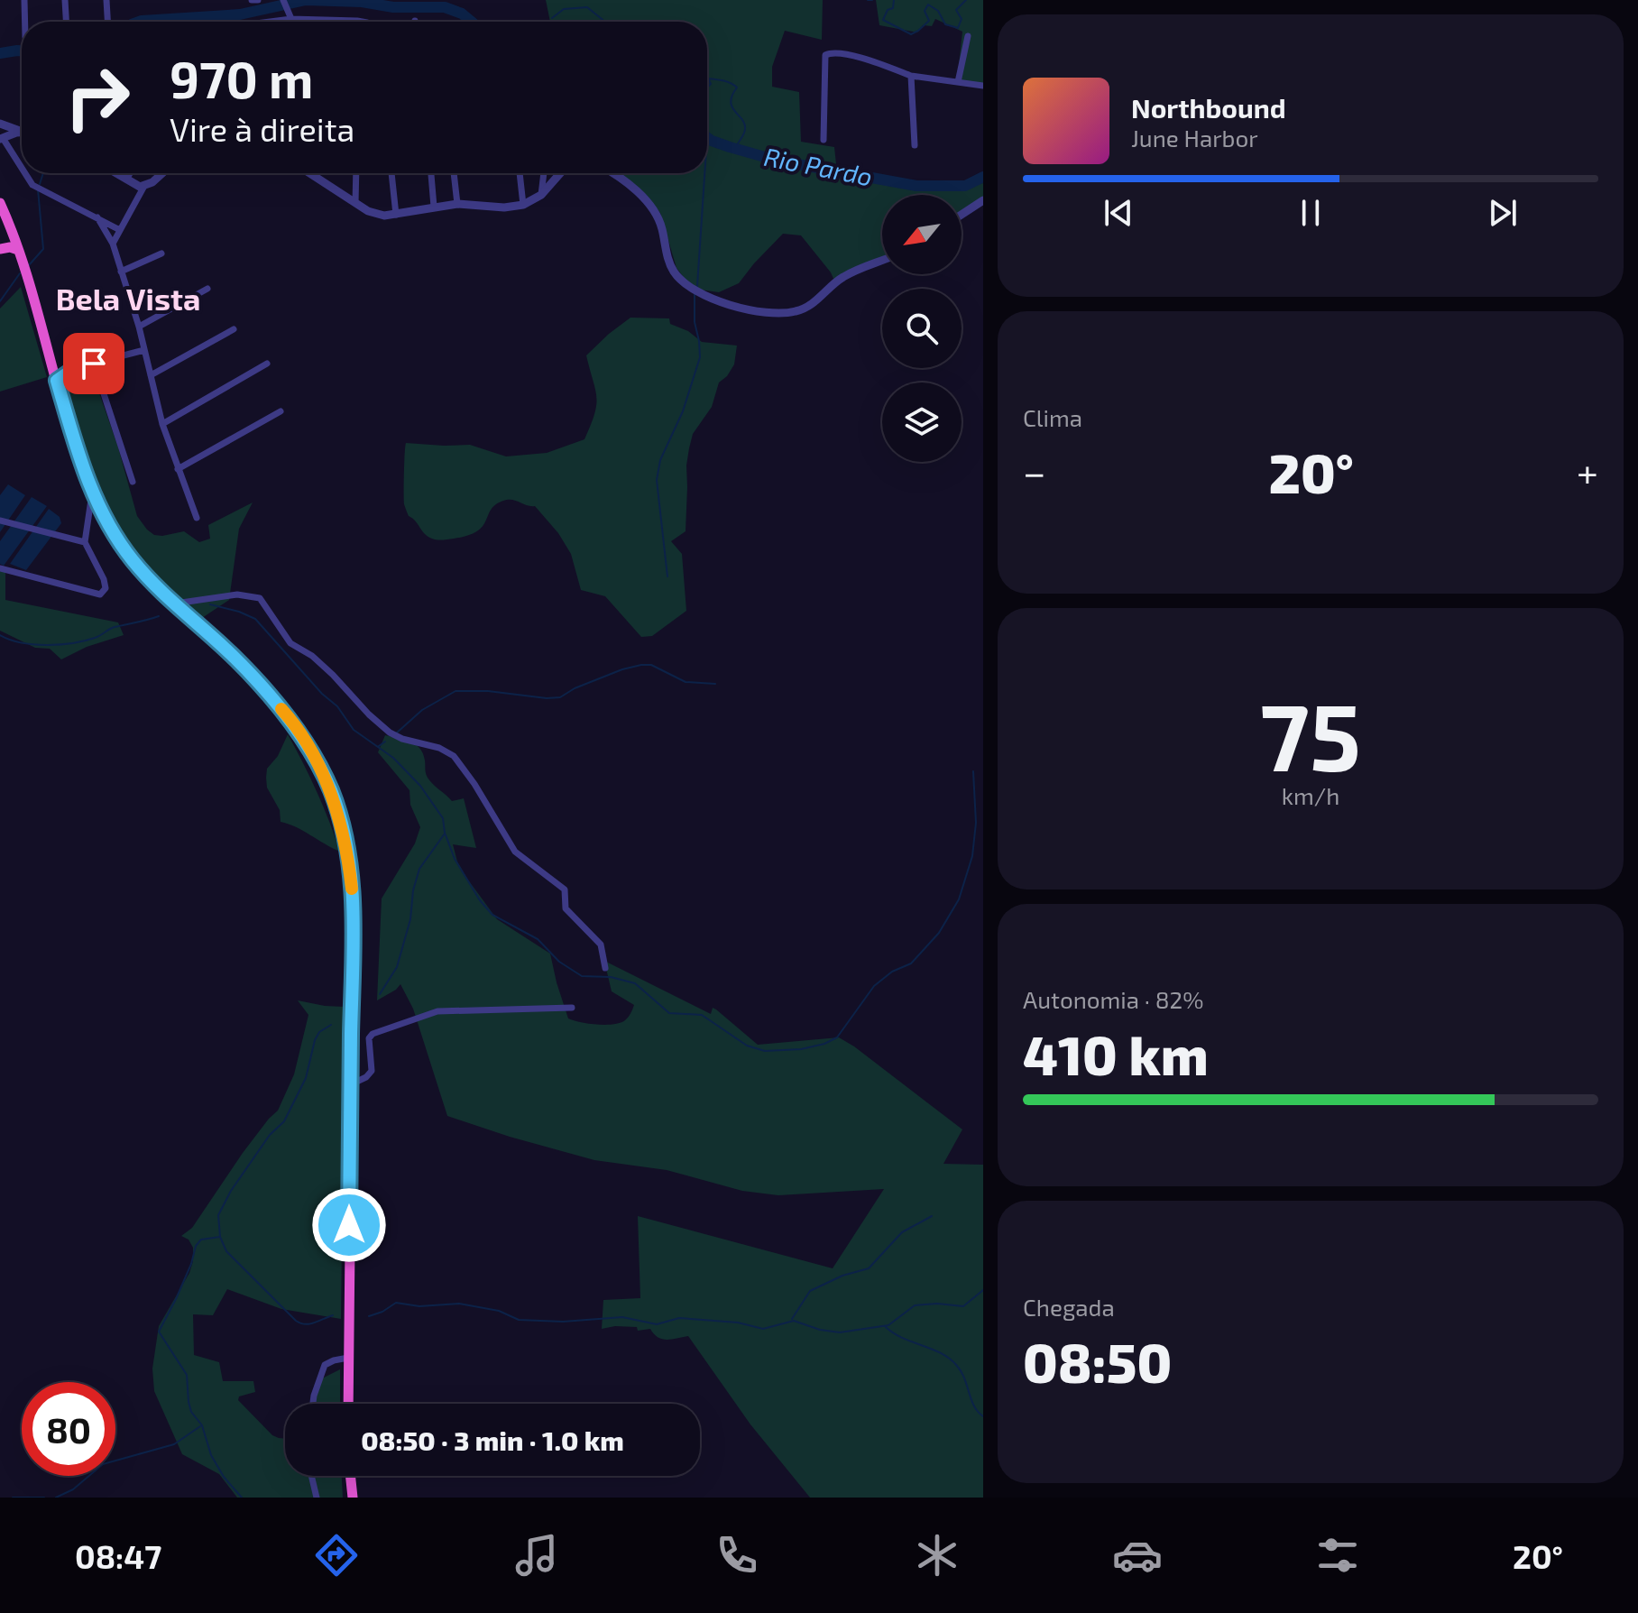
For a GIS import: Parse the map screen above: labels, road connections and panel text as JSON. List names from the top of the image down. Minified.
{"districts":["Bela Vista"],"water":["Rio Pardo"],"north":"bottom left","page":{"turn":["970 m","Vire à direita"],"song":["Northbound","June Harbor"],"tile":["Clima",["75","km/h"],["Autonomia · 82%","410 km"],["Chegada","08:50"]],"heat":["−","20°","+"],"limit":"80","trip":"08:50 · 3 min · 1.0 km","tabs":["08:47","20°"]}}
